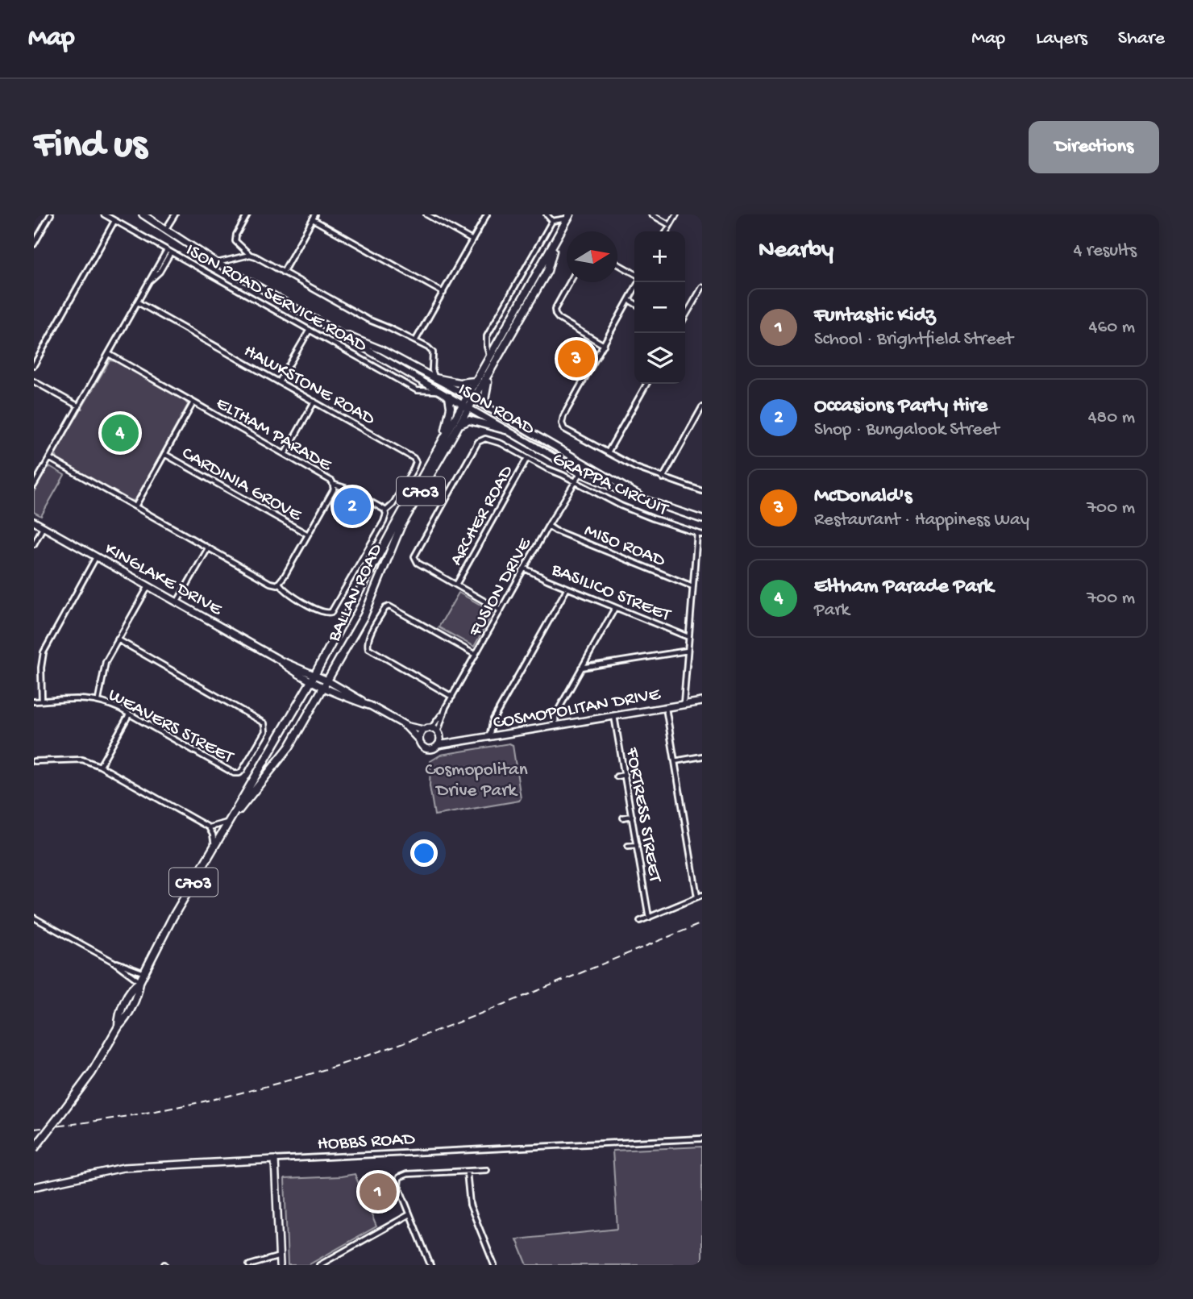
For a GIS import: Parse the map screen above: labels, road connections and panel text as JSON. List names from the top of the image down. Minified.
{"streets":{"main road":["C703","BALLAN ROAD"],"street":["ISON ROAD SERVICE ROAD","HAWKSTONE ROAD","ISON ROAD","ELTHAM PARADE","CARDINIA GROVE","GRAPPA CIRCUIT","ARCHER ROAD","MISO ROAD","KINGLAKE DRIVE","FUSION DRIVE","BASILICO STREET","COSMOPOLITAN DRIVE","WEAVERS STREET","FORTRESS STREET","HOBBS ROAD"]},"crossings":[["ISON ROAD SERVICE ROAD","ISON ROAD"],["ISON ROAD","FUSION DRIVE"],["ISON ROAD","BALLAN ROAD"],["ELTHAM PARADE","CARDINIA GROVE"],["GRAPPA CIRCUIT","ARCHER ROAD"],["GRAPPA CIRCUIT","FUSION DRIVE"],["MISO ROAD","FUSION DRIVE"],["KINGLAKE DRIVE","BALLAN ROAD"],["FUSION DRIVE","BASILICO STREET"],["FUSION DRIVE","COSMOPOLITAN DRIVE"],["COSMOPOLITAN DRIVE","FORTRESS STREET"]],"parks":["Cosmopolitan Drive Park"],"north":"right","page":{"header":"Map","nav":["Map","Layers","Share"],"buttons":"Directions","title":"Find us","heading":["Nearby","4 results"],"map_buttons":["+","−"],"list":[{"mark":"1","name":"Funtastic Kidz","note":"School · Brightfield Street","value":"460 m"},{"mark":"2","name":"Occasions Party Hire","note":"Shop · Bungalook Street","value":"480 m"},{"mark":"3","name":"McDonald's","note":"Restaurant · Happiness Way","value":"700 m"},{"mark":"4","name":"Eltham Parade Park","note":"Park","value":"700 m"}],"pins":["3","4","2","1"]}}
